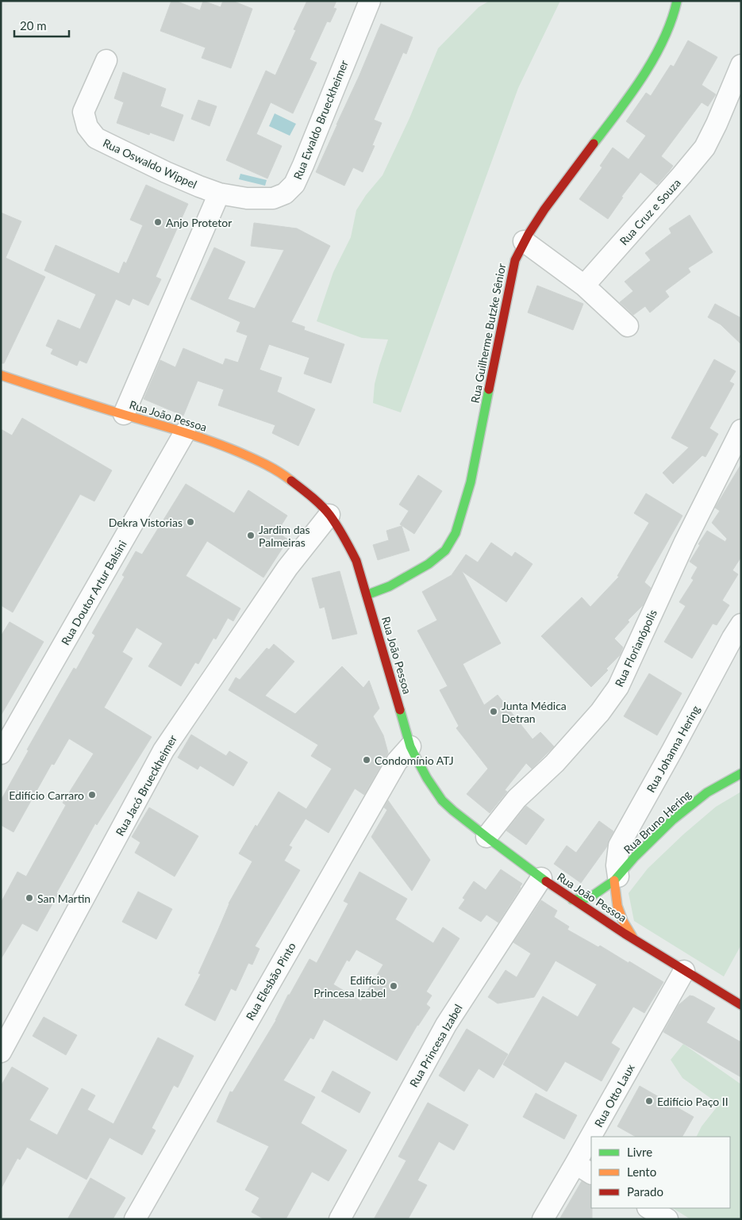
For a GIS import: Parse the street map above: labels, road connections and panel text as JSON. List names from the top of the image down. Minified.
{"streets":{"main road":["Rua Guilherme Butzke Sênior","Rua João Pessoa","Rua Bruno Hering"],"street":["Rua Ewaldo Brueckheimer","Rua Oswaldo Wippel","Rua Cruz e Souza","Rua Doutor Artur Balsini","Rua Florianópolis","Rua Johanna Hering","Rua Jacó Brueckheimer","Rua Elesbão Pinto","Rua Princesa Izabel","Rua Otto Laux"]},"crossings":[["Rua Ewaldo Brueckheimer","Rua Oswaldo Wippel"],["Rua Guilherme Butzke Sênior","Rua João Pessoa"],["Rua João Pessoa","Rua Doutor Artur Balsini"],["Rua João Pessoa","Rua Florianópolis"],["Rua João Pessoa","Rua Jacó Brueckheimer"],["Rua João Pessoa","Rua Bruno Hering"],["Rua João Pessoa","Rua Elesbão Pinto"],["Rua João Pessoa","Rua Princesa Izabel"],["Rua João Pessoa","Rua Otto Laux"],["Rua Johanna Hering","Rua Bruno Hering"]],"places":["Anjo Protetor","Dekra Vistorias","Jardim das Palmeiras","Junta Médica Detran","Condomínio ATJ","Edifício Carraro","San Martin","Edifício Princesa Izabel","Edifício Paço II"],"legend":["Livre","Lento","Parado"],"scale_bar":"20 m"}
